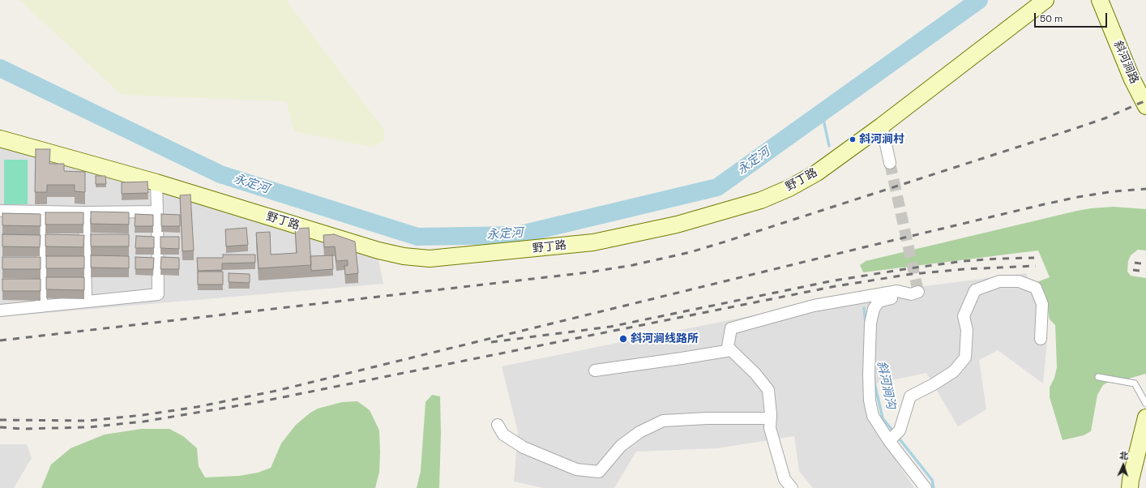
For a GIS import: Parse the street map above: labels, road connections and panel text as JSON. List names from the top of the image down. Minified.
{"streets":{"main road":["斜河涧路","野丁路"]},"water":["永定河","斜河涧沟"],"places":["斜河涧村","斜河涧线路所"],"scale_bar":"50 m","north":"top"}
